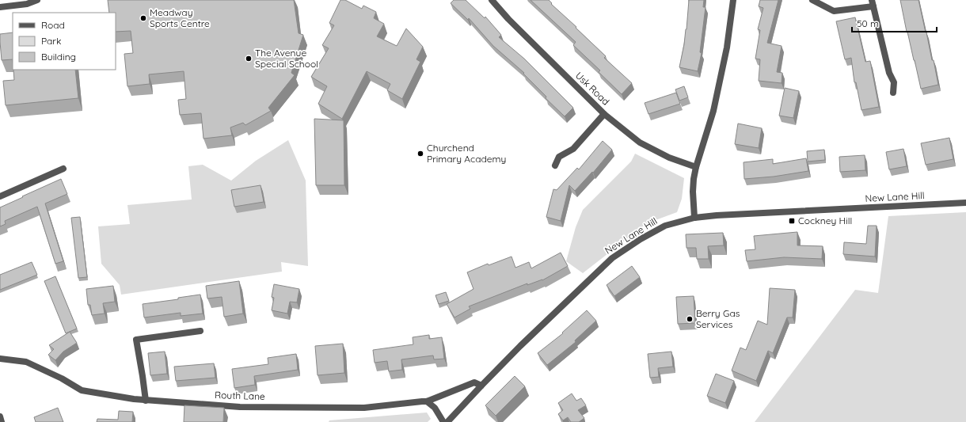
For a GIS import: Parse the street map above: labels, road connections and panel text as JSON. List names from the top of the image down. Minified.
{"streets":{"street":["Usk Road","New Lane Hill","Routh Lane"]},"crossings":[["New Lane Hill","Routh Lane"]],"places":{"other":["Meadway Sports Centre","The Avenue Special School","Churchend Primary Academy","Berry Gas Services"],"transit":["Cockney Hill"]},"legend":["Road","Park","Building"],"scale_bar":"50 m"}
